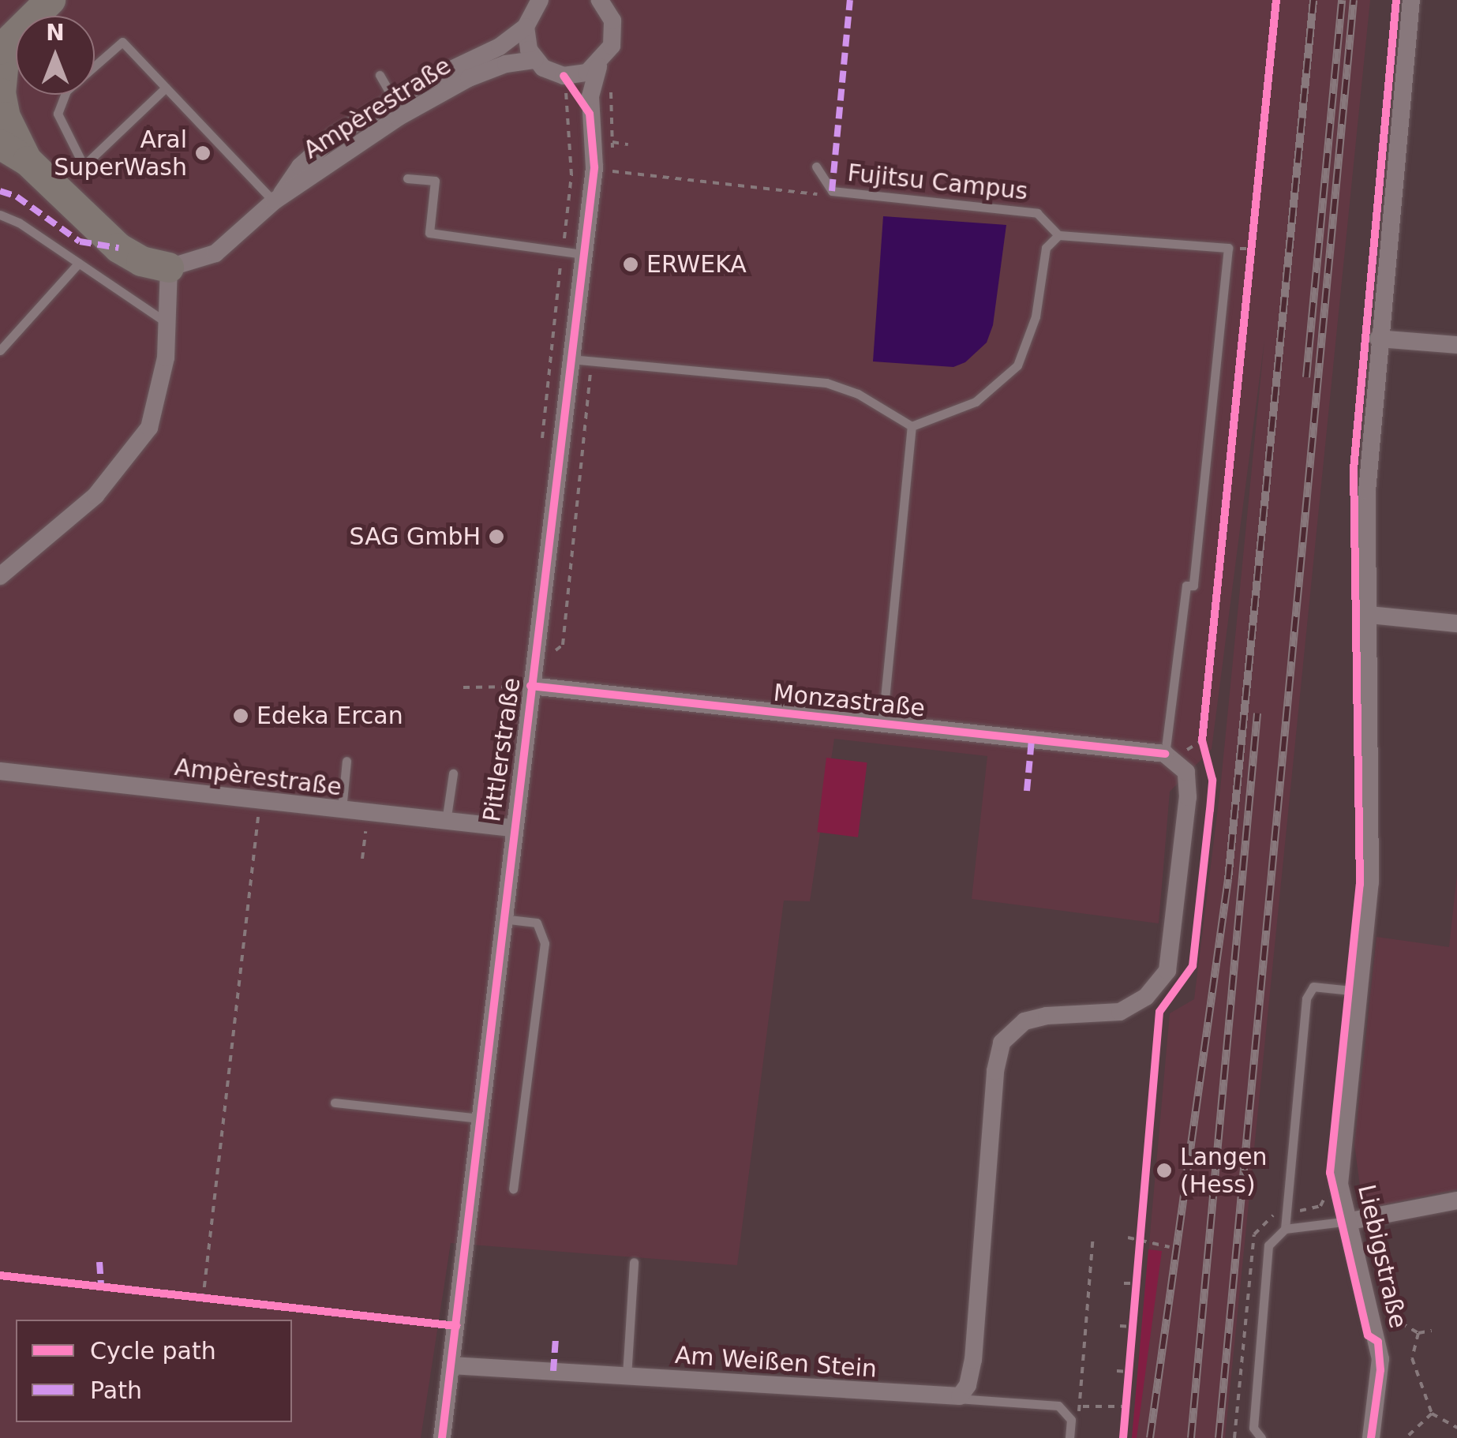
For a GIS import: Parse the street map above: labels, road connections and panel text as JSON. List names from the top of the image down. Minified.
{"streets":{"street":["Ampèrestraße","Monzastraße","Pittlerstraße","Liebigstraße","Am Weißen Stein"],"lane":["Fujitsu Campus"]},"crossings":[["Ampèrestraße","Pittlerstraße"],["Monzastraße","Pittlerstraße"],["Pittlerstraße","Am Weißen Stein"]],"places":["Aral SuperWash","ERWEKA","SAG GmbH","Edeka Ercan","Langen (Hess)"],"legend":["Cycle path","Path"],"north":"top"}
